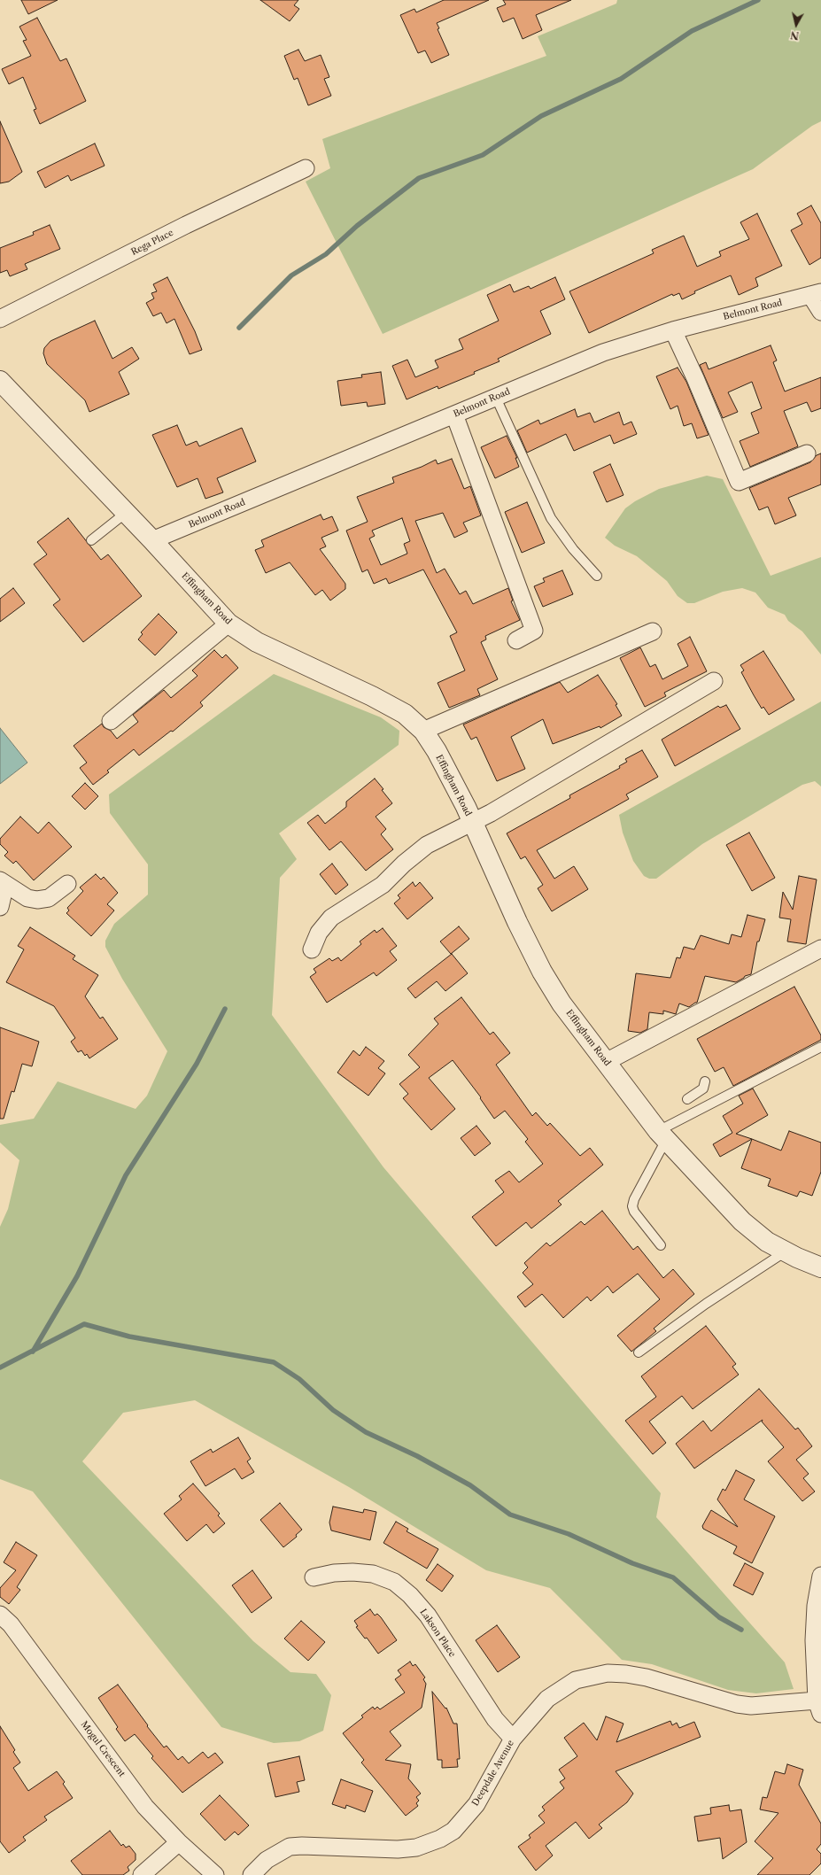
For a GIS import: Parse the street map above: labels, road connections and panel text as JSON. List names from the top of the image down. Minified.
{"streets":{"street":["Rega Place","Belmont Road","Effingham Road","Lakson Place","Mogul Crescent","Deepdale Avenue"]},"crossings":[["Belmont Road","Effingham Road"],["Lakson Place","Deepdale Avenue"]],"north":"bottom"}
